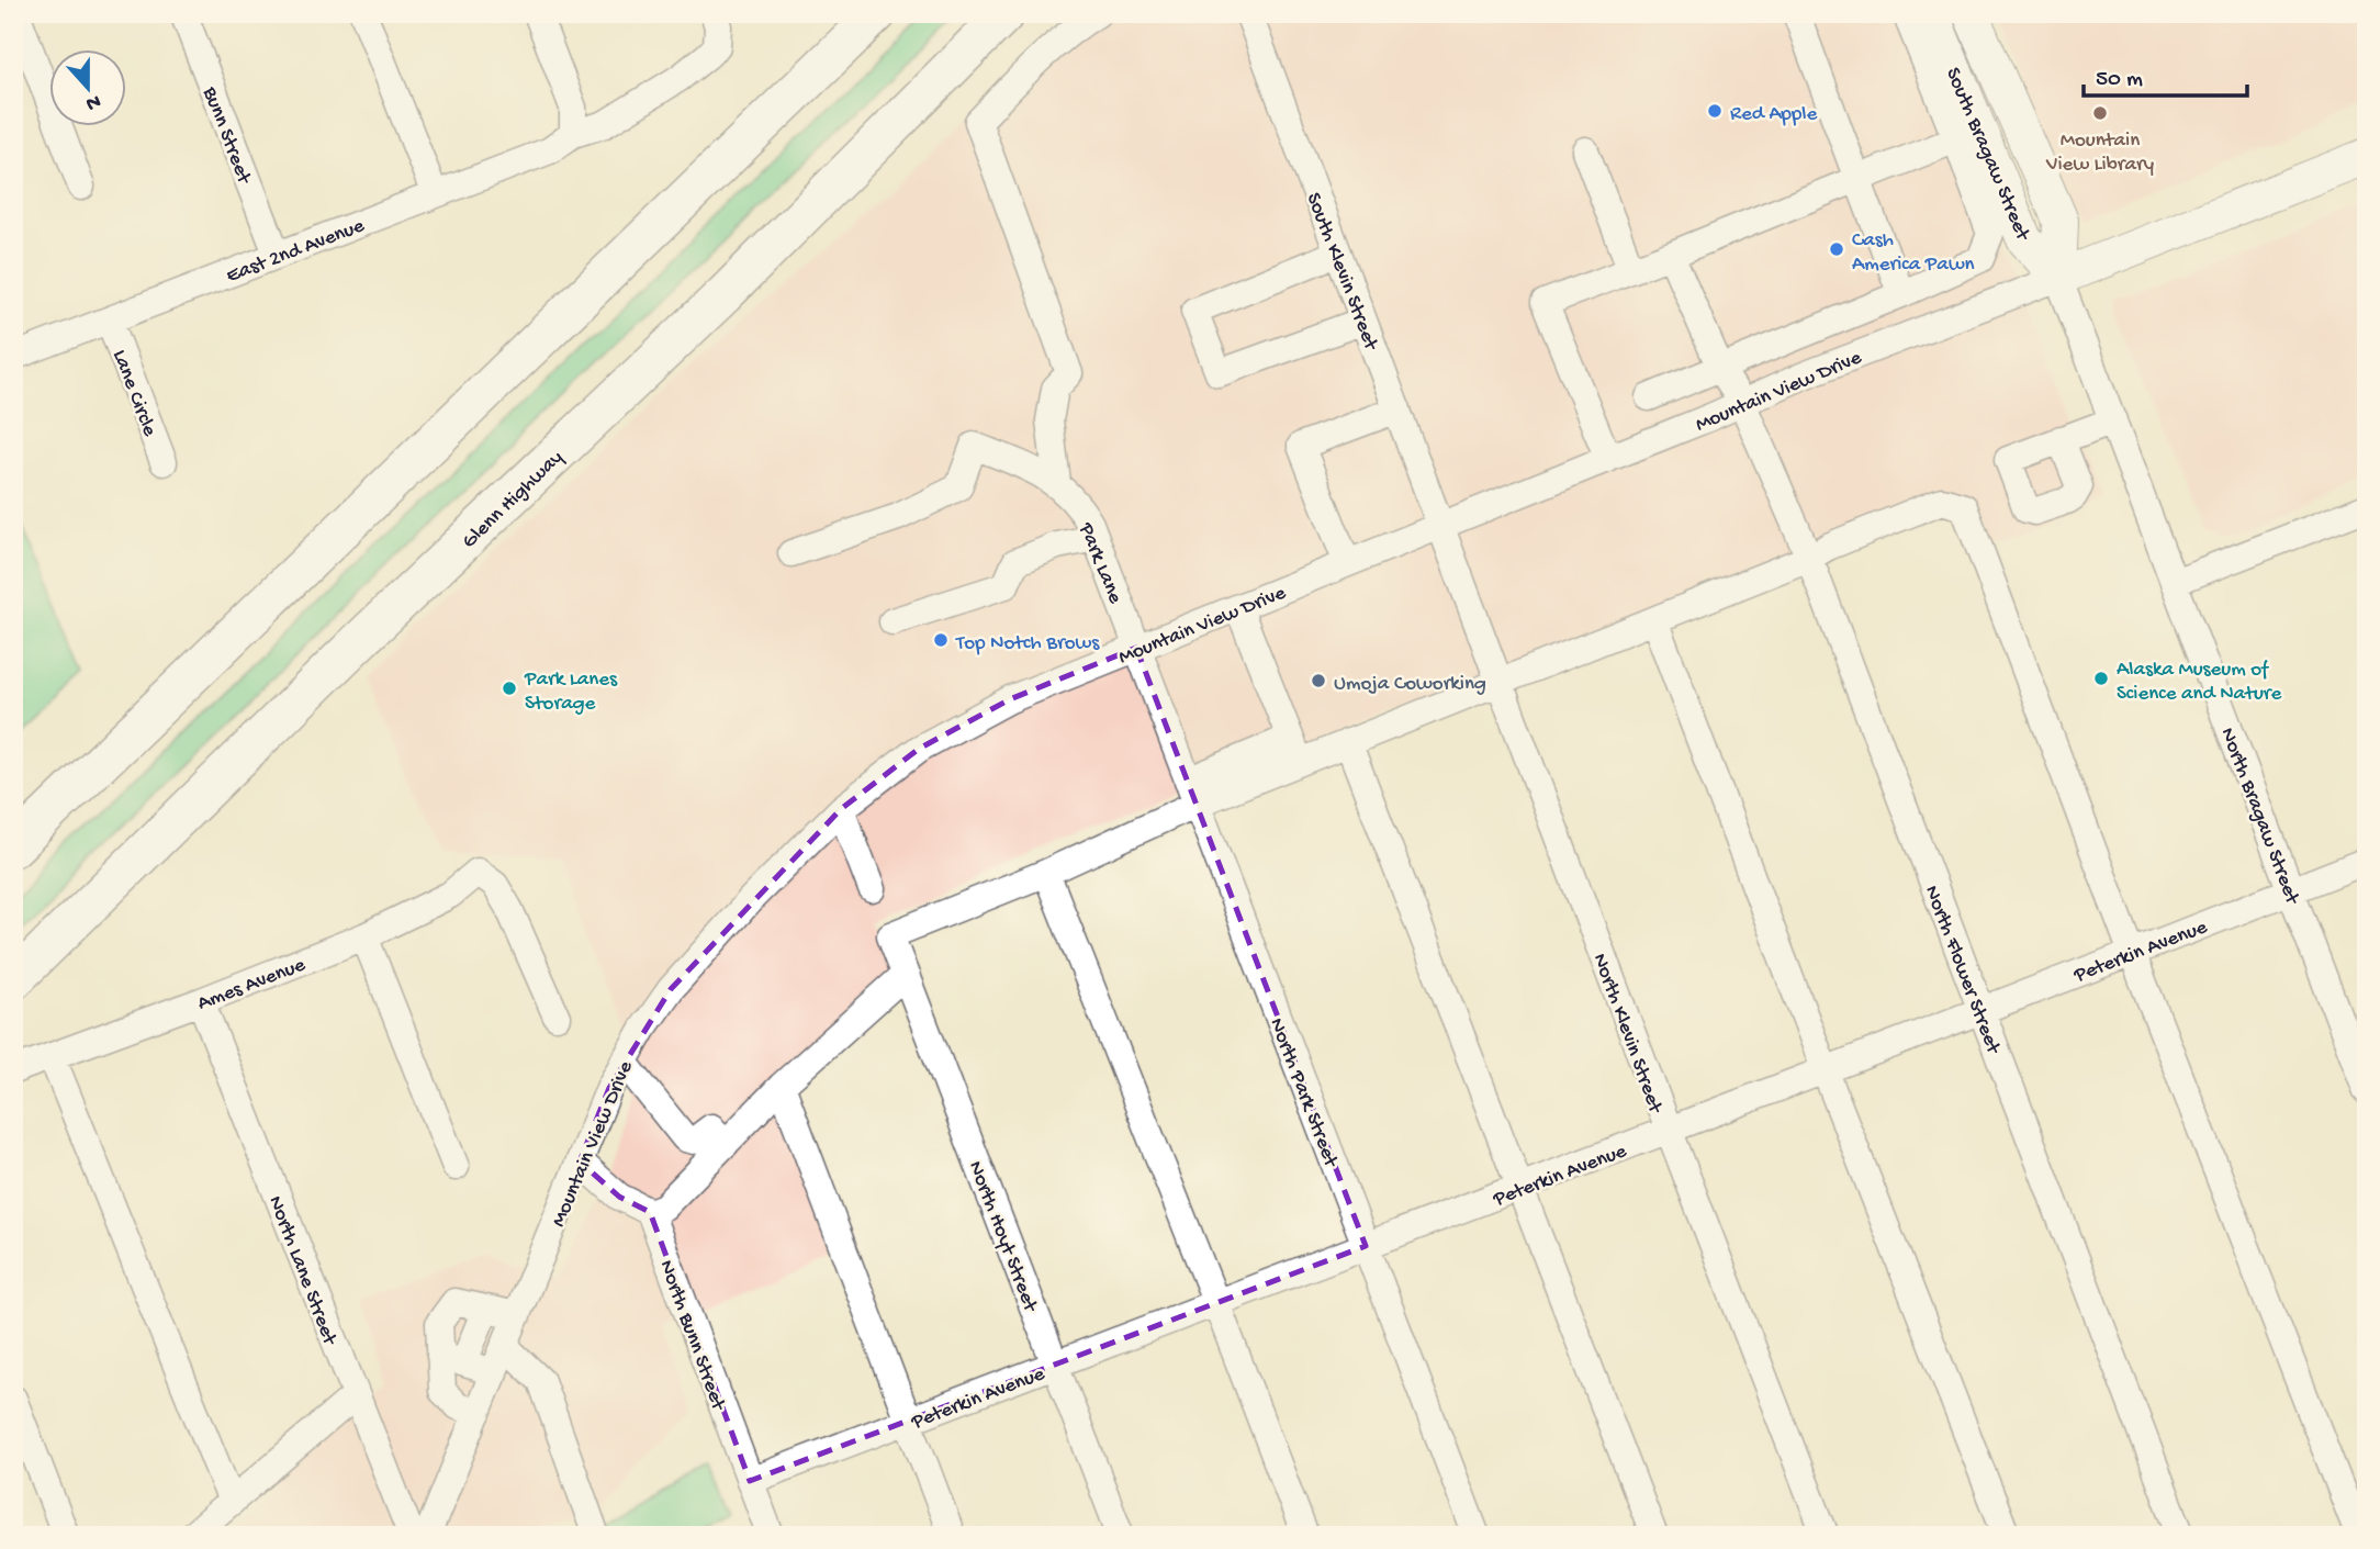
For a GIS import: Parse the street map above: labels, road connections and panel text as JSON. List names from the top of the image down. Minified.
{"streets":{"highway":["Glenn Highway"],"main road":["South Bragaw Street","Mountain View Drive"],"street":["Bunn Street","East 2nd Avenue","South Klevin Street","Lane Circle","Park Lane","North Bragaw Street","Peterkin Avenue","North Flower Street","Ames Avenue","North Klevin Street","North Park Street","North Hoyt Street","North Lane Street","North Bunn Street"]},"crossings":[["Bunn Street","East 2nd Avenue"],["South Bragaw Street","Mountain View Drive"],["South Bragaw Street","North Bragaw Street"],["East 2nd Avenue","Lane Circle"],["South Klevin Street","Mountain View Drive"],["South Klevin Street","North Klevin Street"],["Mountain View Drive","Park Lane"],["Mountain View Drive","North Bragaw Street"],["Mountain View Drive","North Flower Street"],["Mountain View Drive","North Klevin Street"],["Mountain View Drive","North Park Street"],["Park Lane","North Park Street"],["North Bragaw Street","Peterkin Avenue"],["Peterkin Avenue","North Flower Street"],["Peterkin Avenue","North Klevin Street"],["Peterkin Avenue","North Park Street"],["Peterkin Avenue","North Hoyt Street"],["Peterkin Avenue","North Bunn Street"],["Ames Avenue","North Lane Street"]],"places":["Red Apple","Mountain View Library","Cash America Pawn","Top Notch Brows","Alaska Museum of Science and Nature","Umoja Coworking","Park Lanes Storage"],"scale_bar":"50 m","north":"bottom"}
